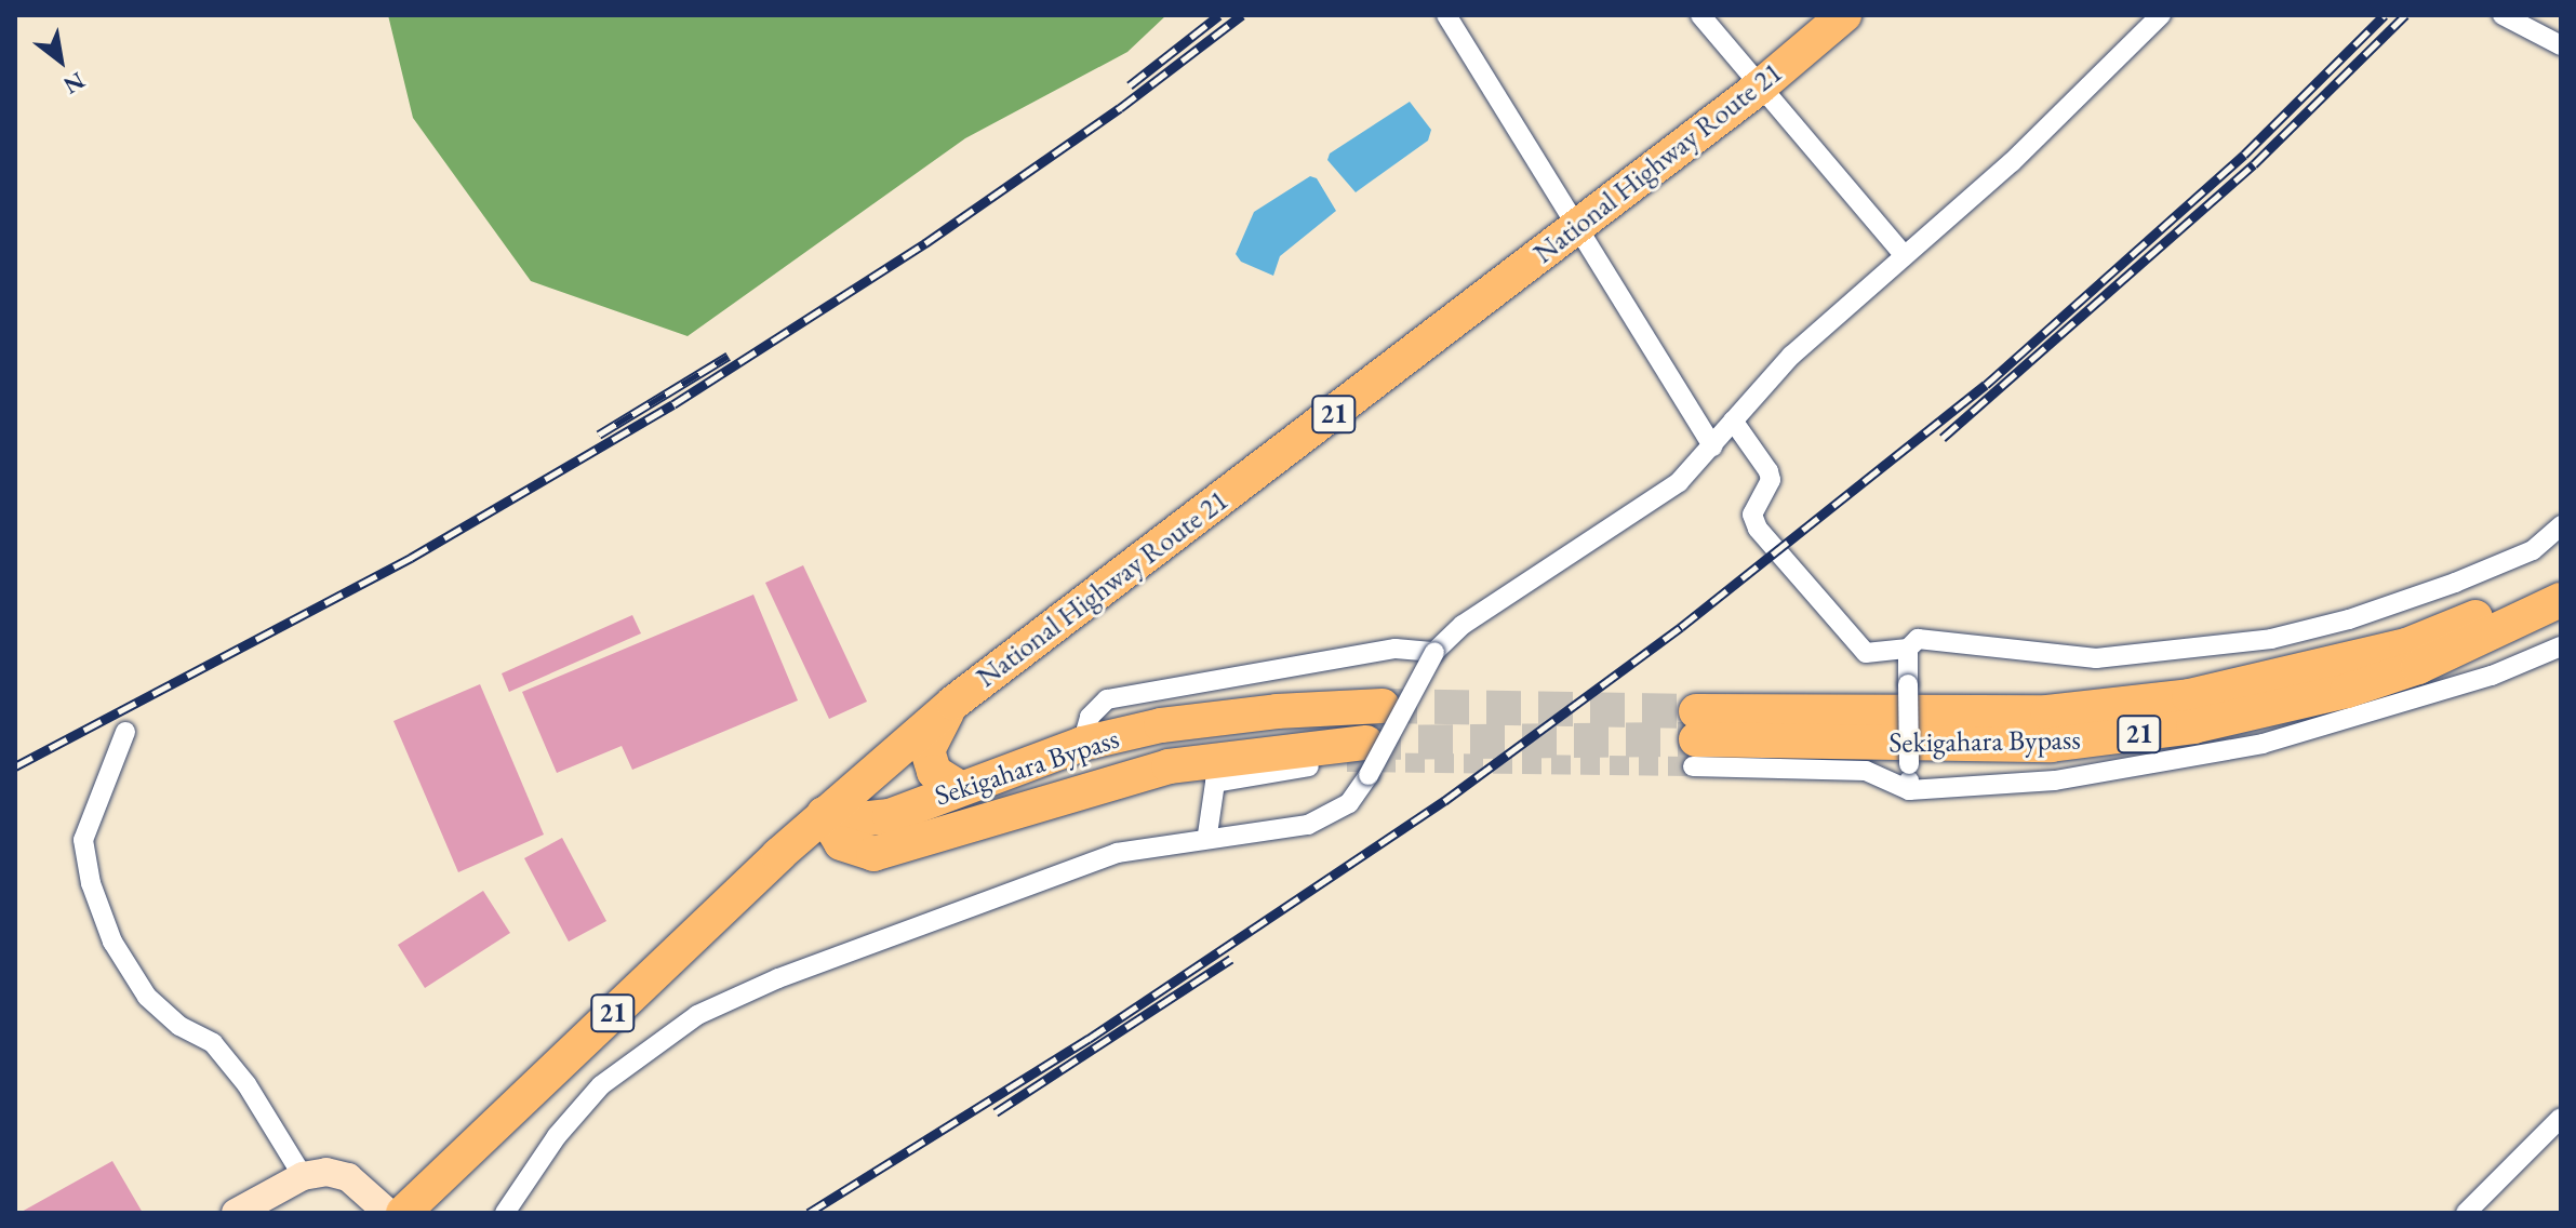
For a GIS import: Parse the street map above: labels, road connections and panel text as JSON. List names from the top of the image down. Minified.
{"streets":{"highway":["National Highway Route 21","21","Sekigahara Bypass"]},"crossings":[["National Highway Route 21","Sekigahara Bypass"]],"north":"bottom right"}
